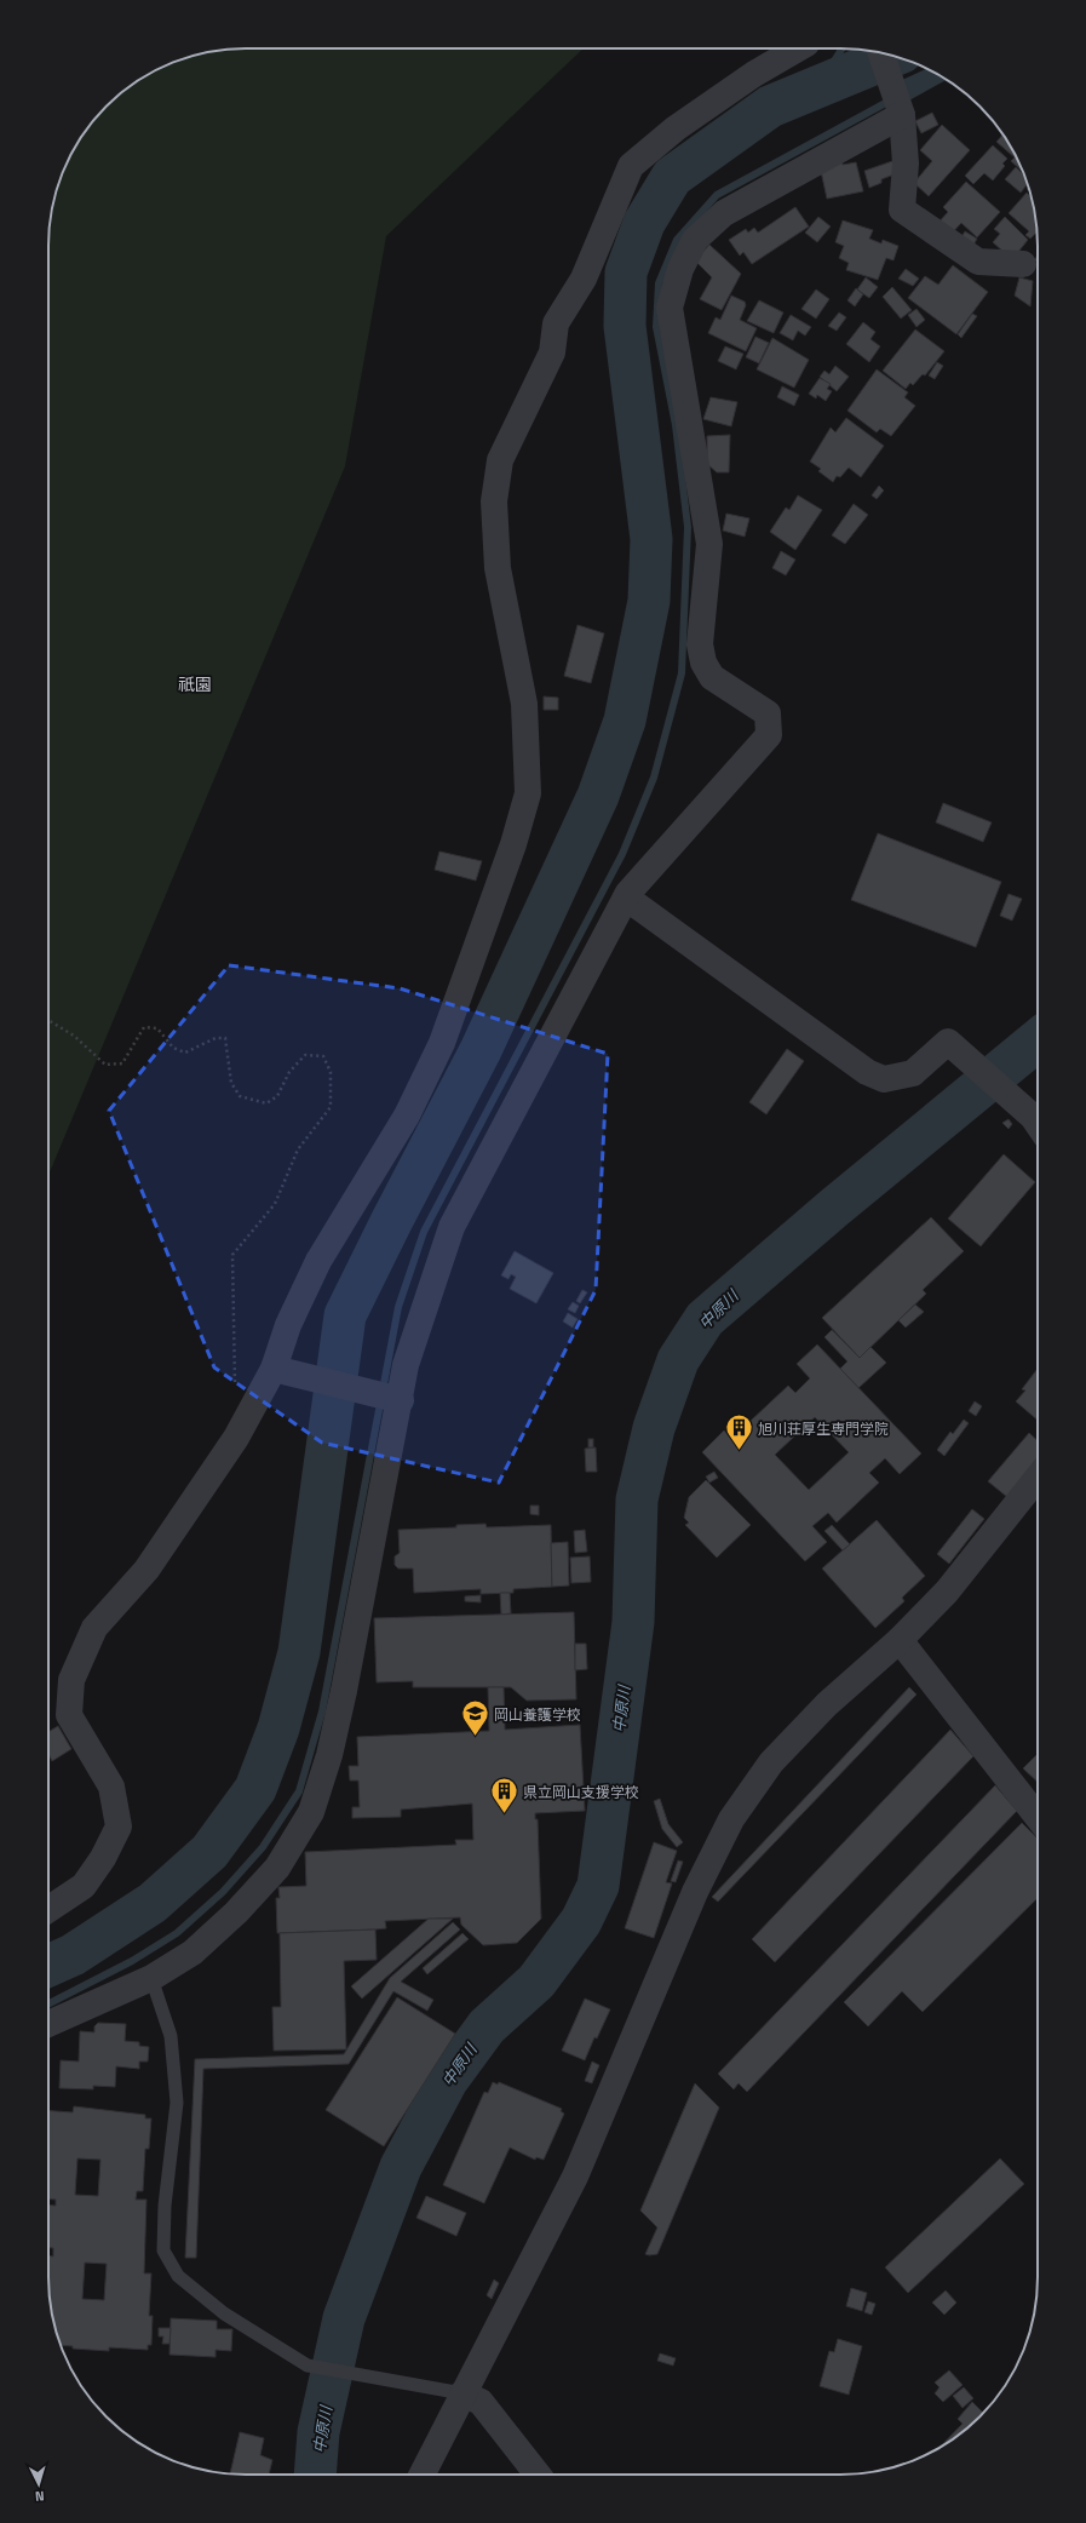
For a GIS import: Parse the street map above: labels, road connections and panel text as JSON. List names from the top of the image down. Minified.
{"districts":["祇園"],"water":["中原川"],"places":{"building":["旭川荘厚生専門学院","県立岡山支援学校"],"school or university":["岡山養護学校"]},"north":"bottom"}
